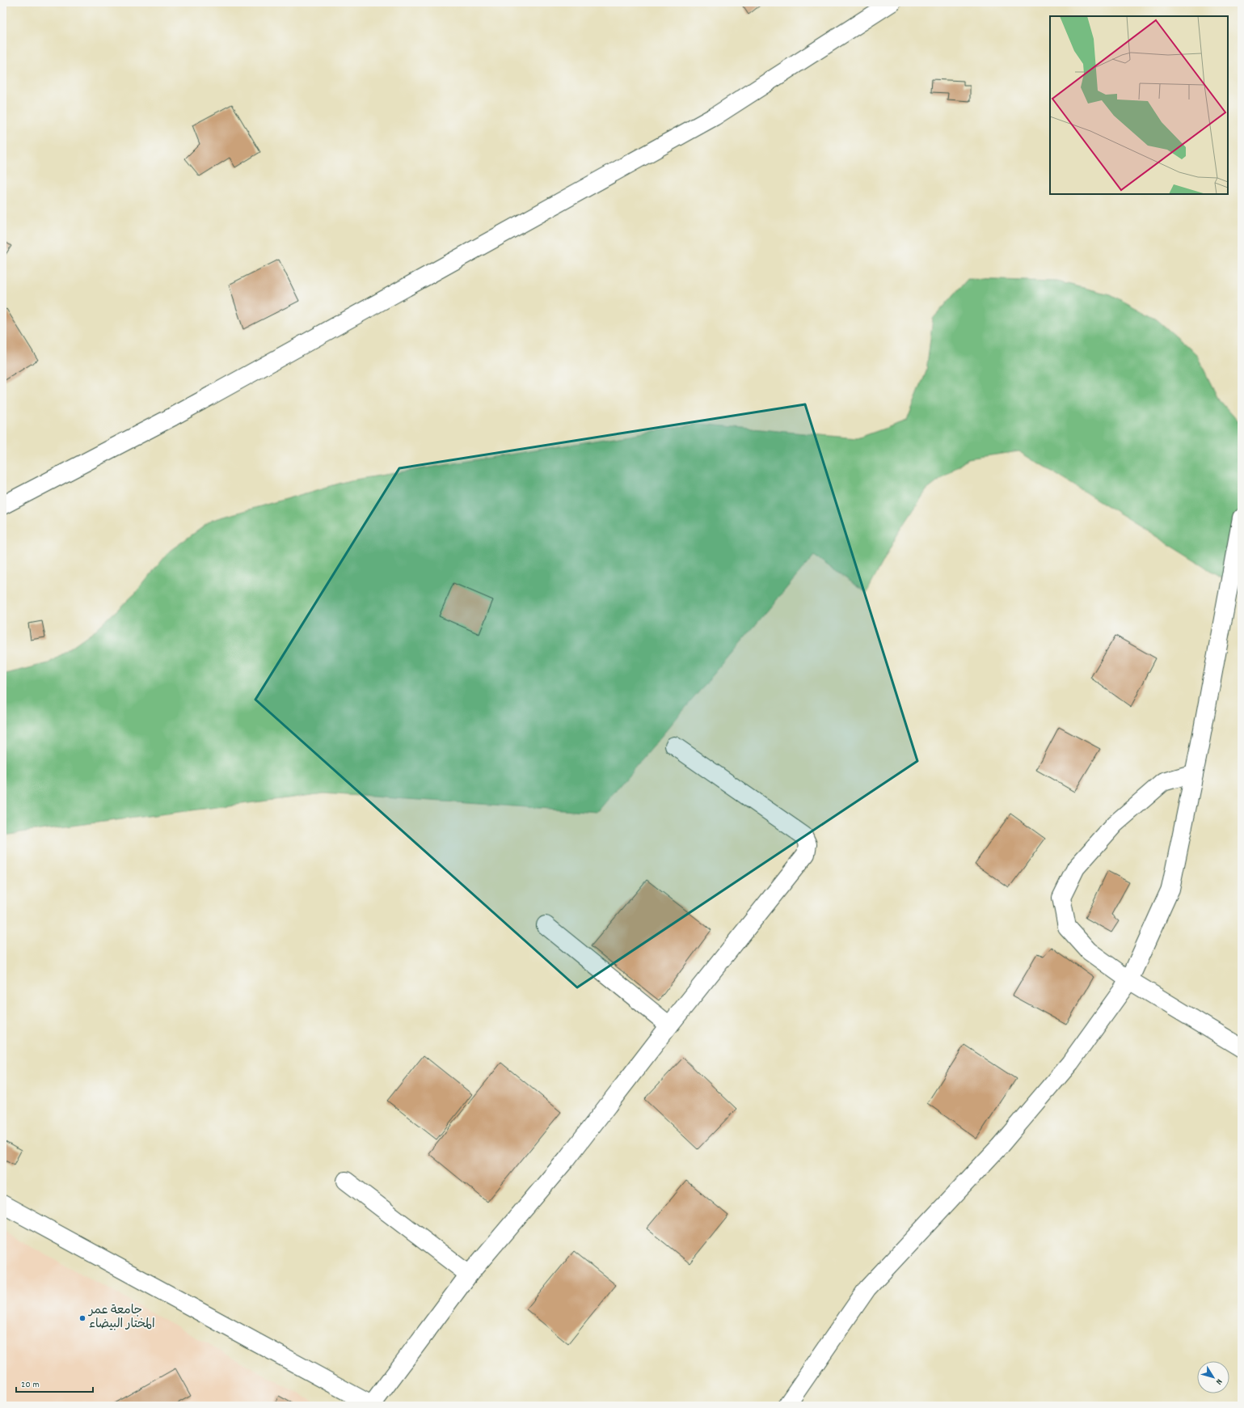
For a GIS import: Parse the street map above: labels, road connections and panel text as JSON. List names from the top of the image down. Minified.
{"places":["جامعة عمر المختار البيضاء"],"scale_bar":"20 m","north":"bottom right"}
